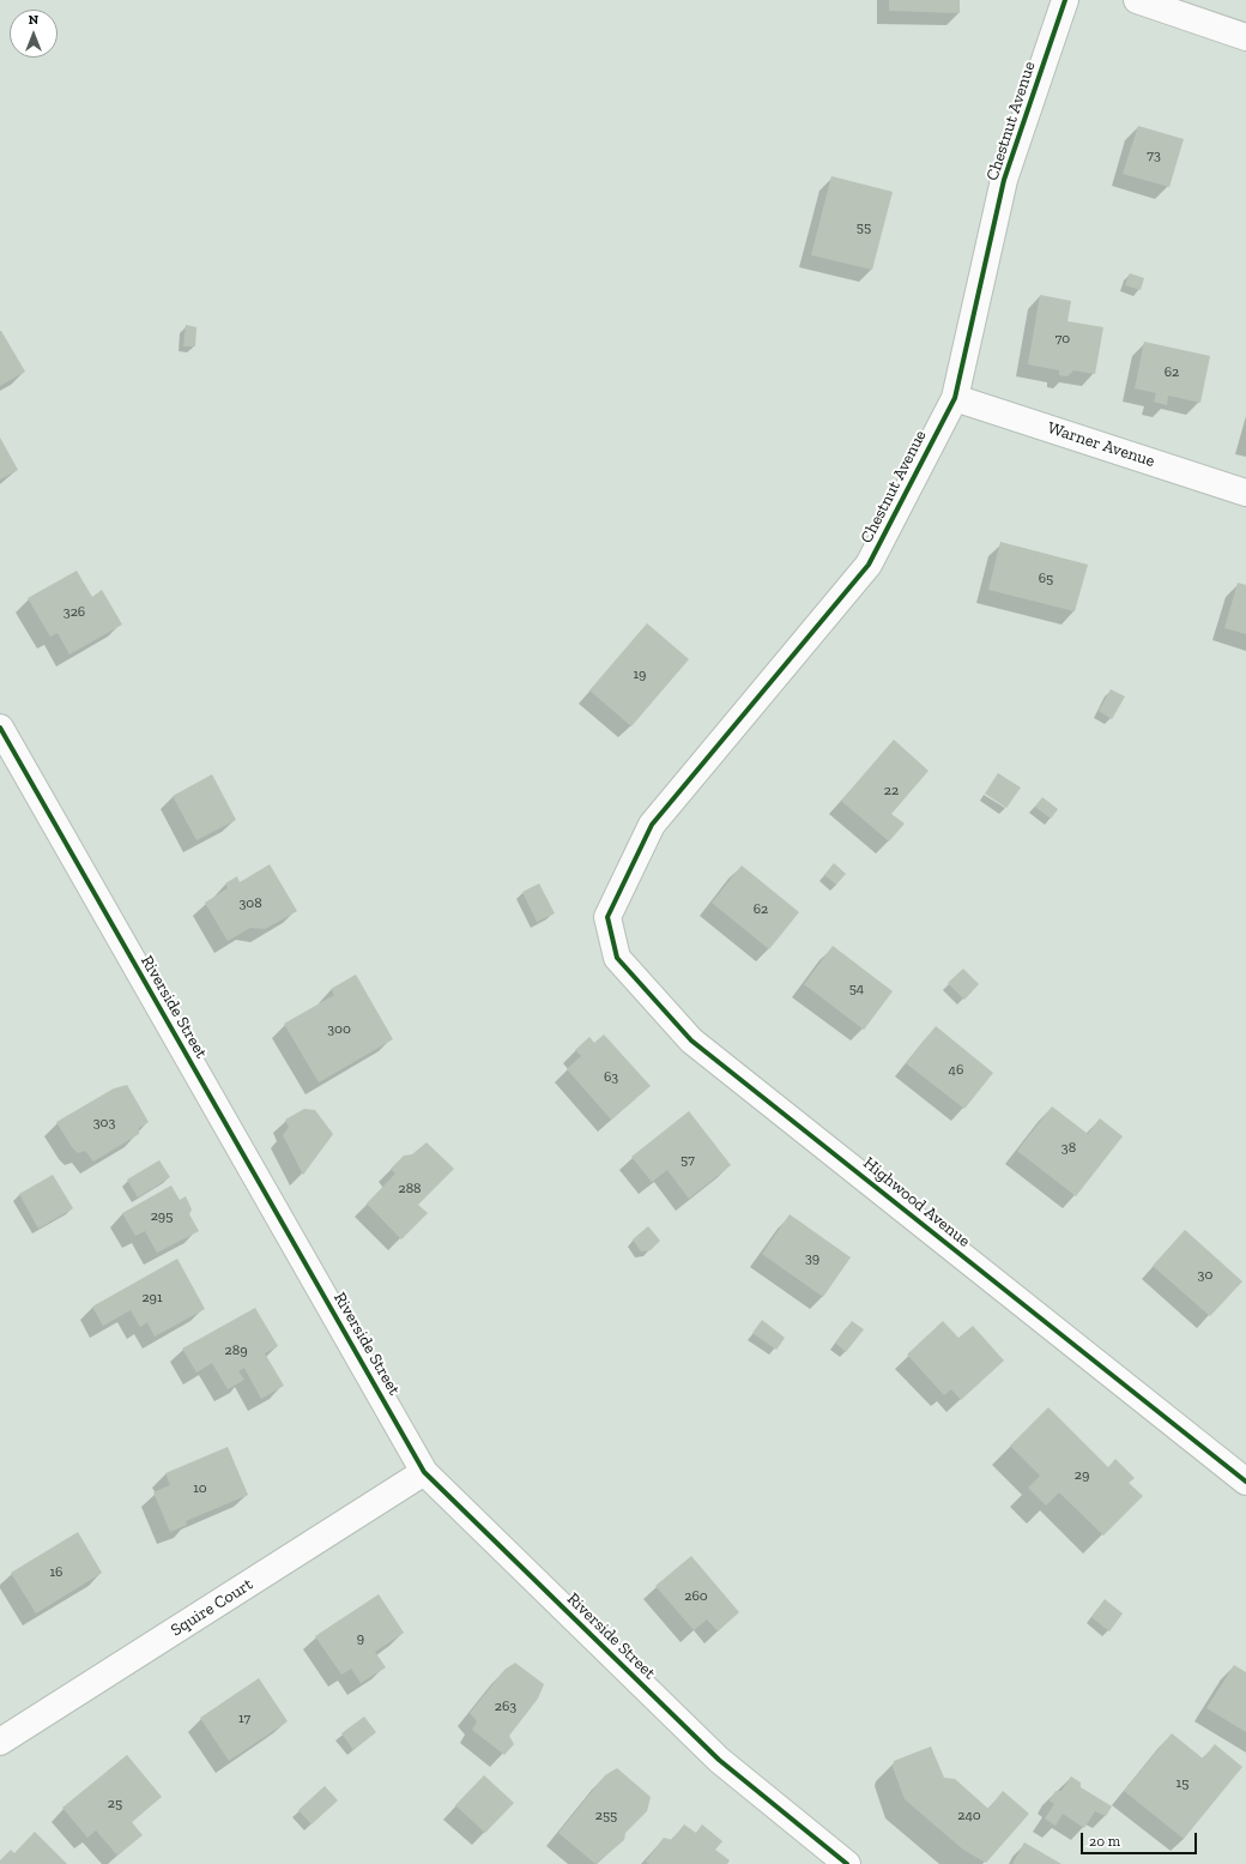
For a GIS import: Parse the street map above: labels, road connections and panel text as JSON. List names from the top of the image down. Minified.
{"streets":{"street":["Chestnut Avenue","Warner Avenue","Riverside Street","Highwood Avenue","Squire Court"]},"crossings":[["Chestnut Avenue","Warner Avenue"],["Chestnut Avenue","Highwood Avenue"],["Riverside Street","Squire Court"]],"house_numbers":["73","55","70","62","65","326","19","22","308","62","54","300","46","63","303","38","57","288","295","39","30","291","289","29","10","16","260","9","263","17","15","25","255","240"],"scale_bar":"20 m","north":"top"}
